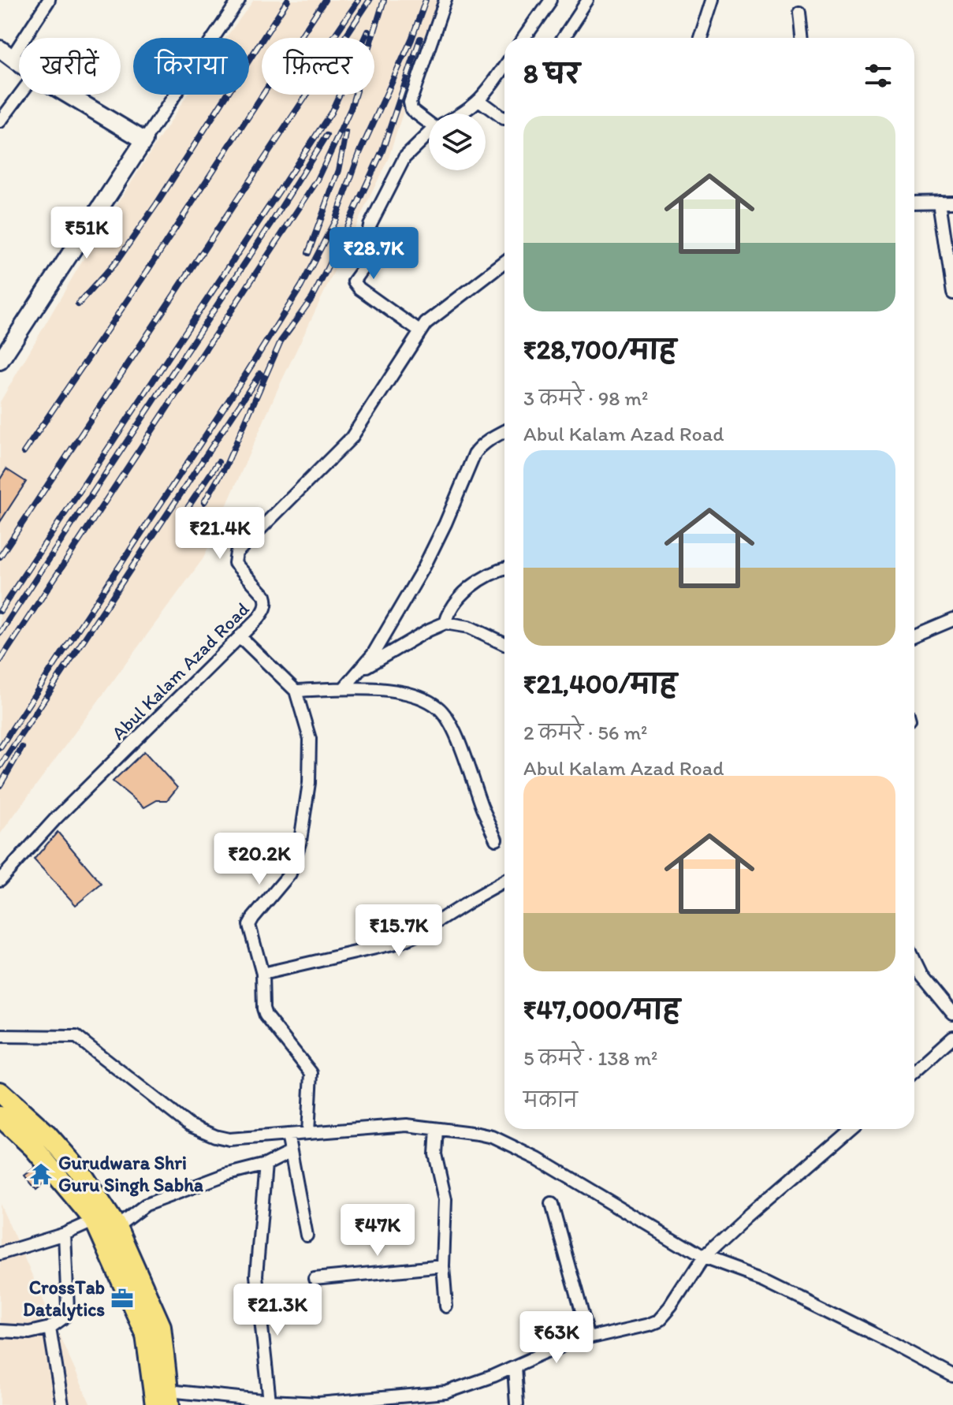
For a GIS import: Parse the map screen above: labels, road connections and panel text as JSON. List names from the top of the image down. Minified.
{"streets":{"street":["Abul Kalam Azad Road"]},"places":{"temple":["Gurudwara Shri Guru Singh Sabha"],"office":["CrossTab Datalytics"]},"page":{"chip":["खरीदें","किराया","फ़िल्टर"],"heading":"8 घर","list":[{"name":"₹28,700/माह","note":"3 कमरे · 98 m² · Abul Kalam Azad Road"},{"name":"₹21,400/माह","note":"2 कमरे · 56 m² · Abul Kalam Azad Road"},{"name":"₹47,000/माह","note":"5 कमरे · 138 m² · मकान"}],"price":["₹51K","₹28.7K","₹21.4K","₹20.2K","₹15.7K","₹47K","₹21.3K","₹63K"]}}
